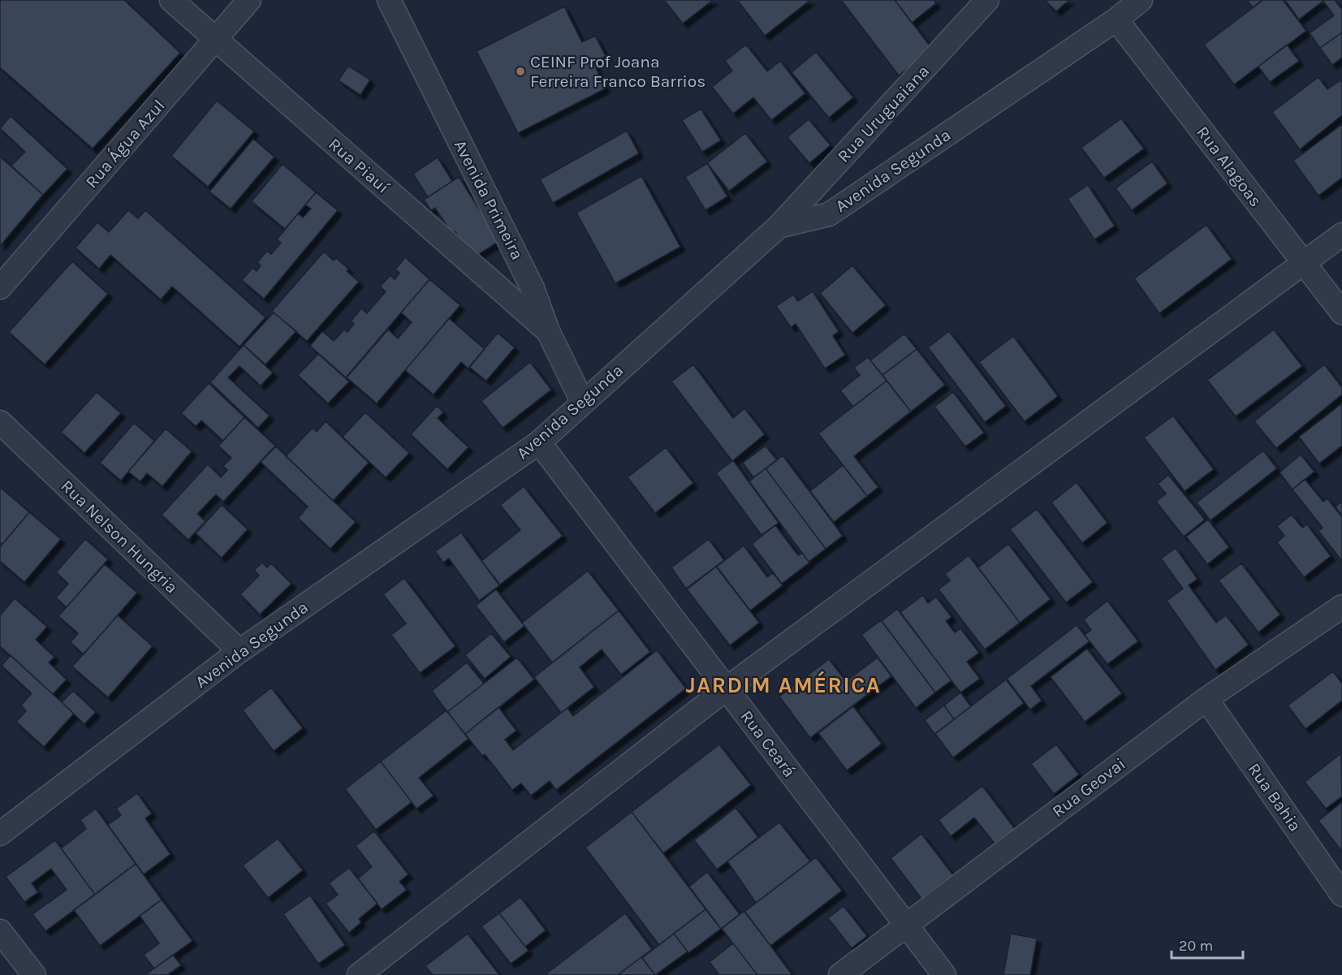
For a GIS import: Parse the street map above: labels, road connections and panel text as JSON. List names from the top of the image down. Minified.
{"streets":{"street":["Rua Uruguaiana","Rua Água Azul","Rua Piauí","Rua Alagoas","Avenida Segunda","Avenida Primeira","Rua Nelson Hungria","Rua Ceará","Rua Geovai","Rua Bahia"]},"crossings":[["Rua Uruguaiana","Avenida Segunda"],["Rua Água Azul","Rua Piauí"],["Rua Piauí","Avenida Primeira"],["Rua Alagoas","Avenida Segunda"],["Avenida Segunda","Avenida Primeira"],["Avenida Segunda","Rua Nelson Hungria"],["Avenida Segunda","Rua Ceará"],["Rua Ceará","Rua Geovai"],["Rua Geovai","Rua Bahia"]],"districts":["JARDIM AMÉRICA"],"places":["CEINF Prof Joana Ferreira Franco Barrios"],"scale_bar":"20 m"}
